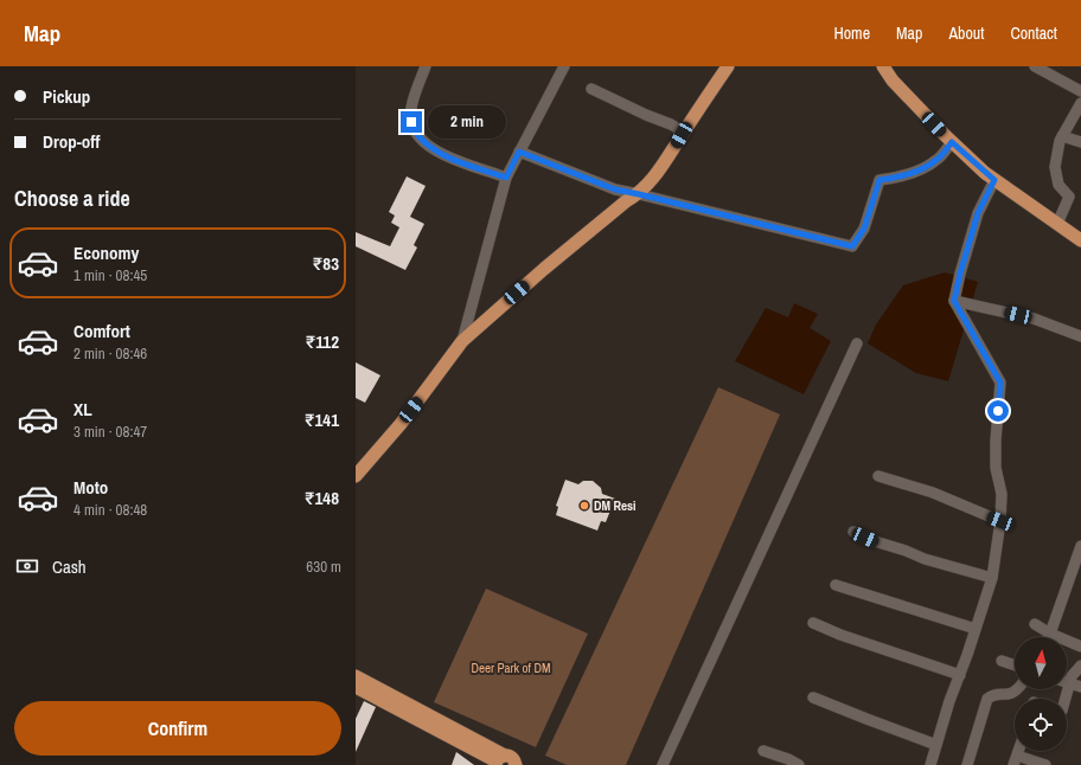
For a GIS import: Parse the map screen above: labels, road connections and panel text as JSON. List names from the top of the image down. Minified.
{"parks":["Deer Park of DM"],"places":["DM Resi"],"north":"top","page":{"header":"Map","nav":["Home","Map","About","Contact"],"banner":["Pickup","Drop-off"],"bubble":"2 min","heading":"Choose a ride","list":[{"name":"Economy","note":"1 min · 08:45","value":"₹83"},{"name":"Comfort","note":"2 min · 08:46","value":"₹112"},{"name":"XL","note":"3 min · 08:47","value":"₹141"},{"name":"Moto","note":"4 min · 08:48","value":"₹148"}],"pay":["Cash","630 m"],"buttons":"Confirm"}}
